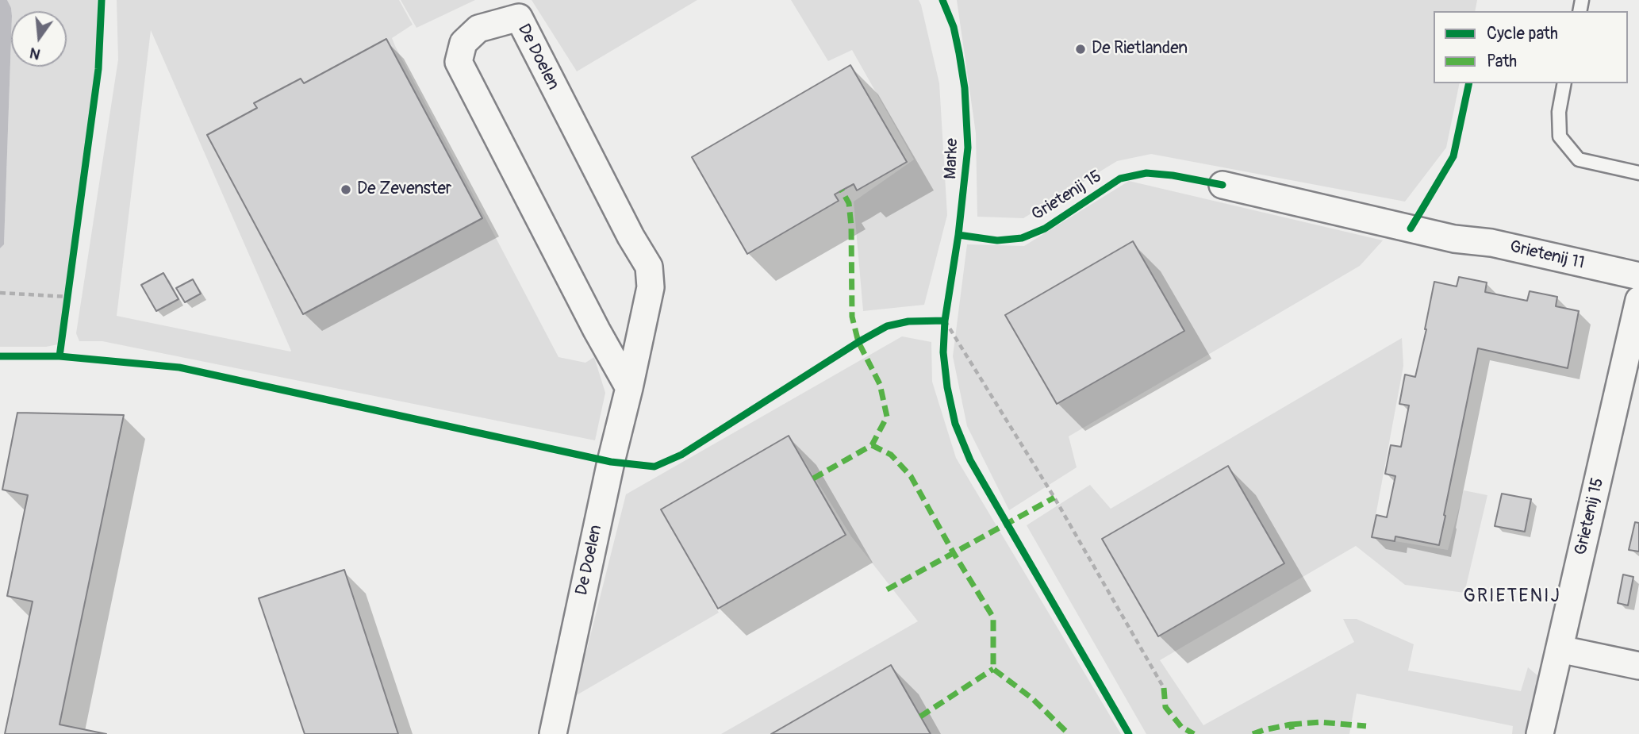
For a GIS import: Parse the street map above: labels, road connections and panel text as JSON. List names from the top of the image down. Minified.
{"streets":{"street":["De Doelen","Grietenij 15","Grietenij 11"],"cycle path":["Marke"]},"districts":["GRIETENIJ"],"places":["De Rietlanden","De Zevenster"],"legend":["Cycle path","Path"],"north":"bottom"}
